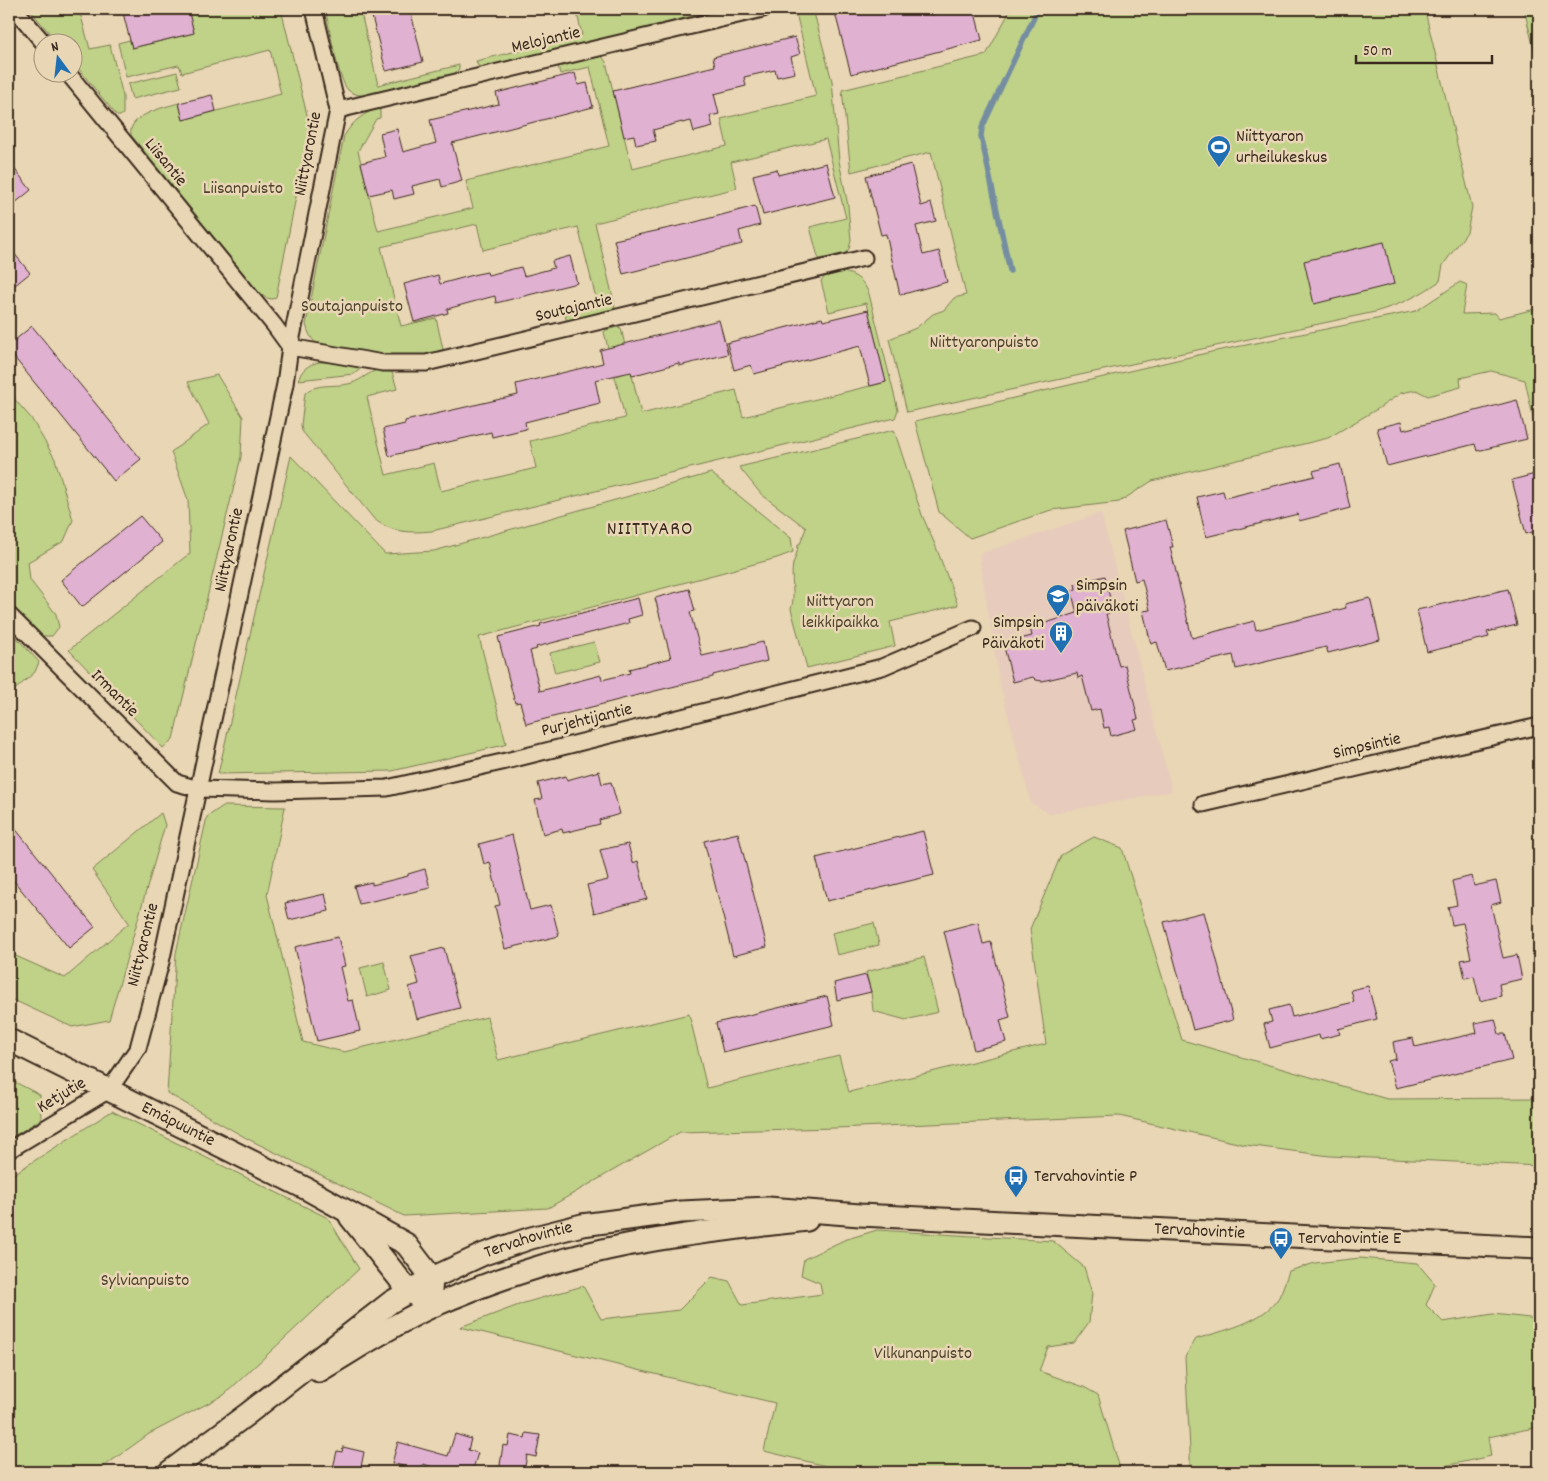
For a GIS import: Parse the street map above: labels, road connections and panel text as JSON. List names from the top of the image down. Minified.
{"streets":{"main road":["Emäpuuntie","Tervahovintie"],"street":["Melojantie","Niittyarontie","Liisantie","Soutajantie","Irmantie","Purjehtijantie","Simpsintie","Ketjutie"]},"crossings":[["Melojantie","Niittyarontie"],["Niittyarontie","Liisantie"],["Niittyarontie","Soutajantie"],["Niittyarontie","Irmantie"],["Niittyarontie","Purjehtijantie"],["Niittyarontie","Ketjutie"],["Niittyarontie","Emäpuuntie"],["Liisantie","Soutajantie"],["Irmantie","Purjehtijantie"],["Ketjutie","Emäpuuntie"],["Emäpuuntie","Tervahovintie"]],"districts":["NIITTYARO"],"parks":["Liisanpuisto","Soutajanpuisto","Niittyaronpuisto","Niittyaron leikkipaikka","Sylvianpuisto","Vilkunanpuisto"],"places":{"sports":["Niittyaron urheilukeskus"],"school or university":["Simpsin päiväkoti"],"building":["Simpsin Päiväkoti"],"bus stop":["Tervahovintie P","Tervahovintie E"]},"scale_bar":"50 m","north":"top"}
